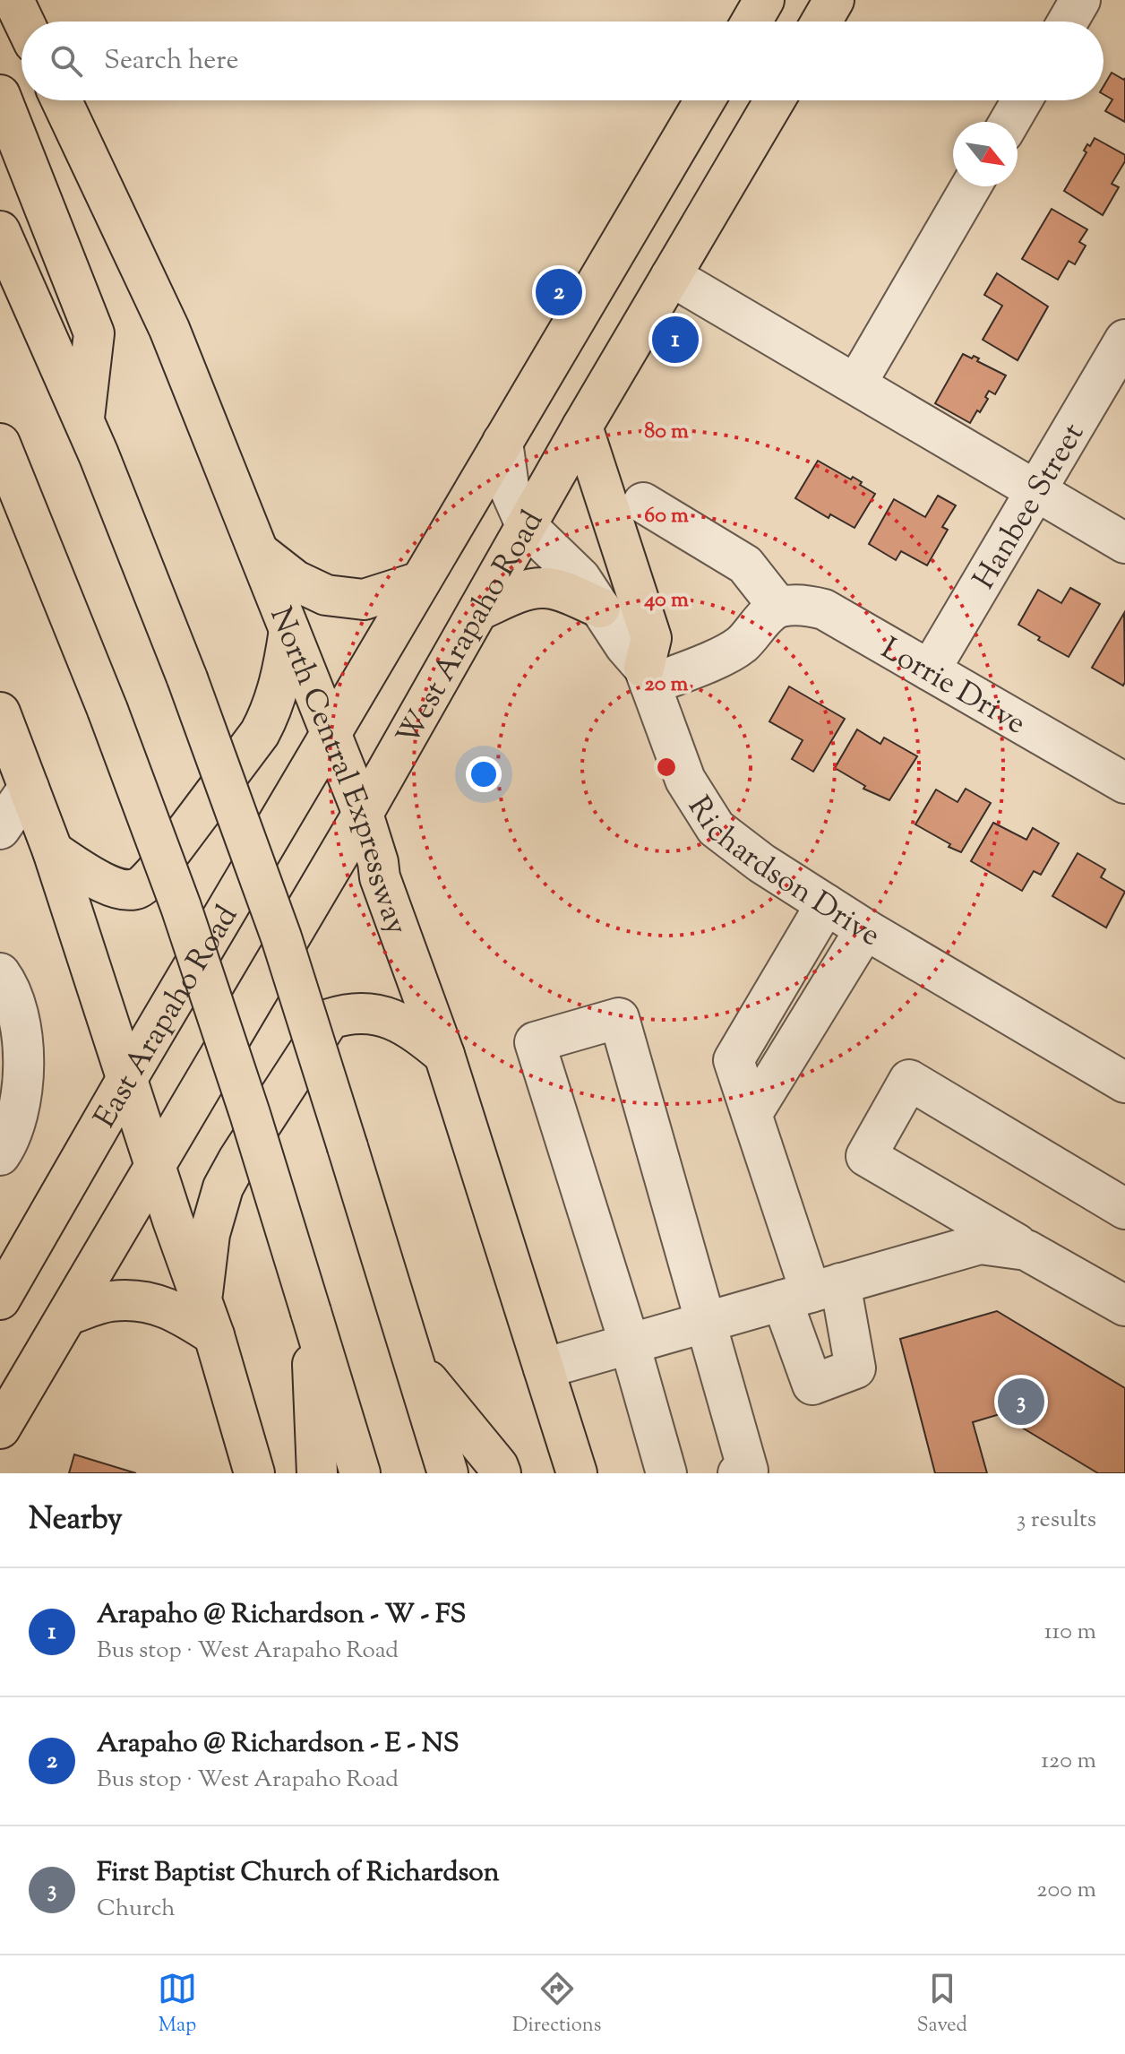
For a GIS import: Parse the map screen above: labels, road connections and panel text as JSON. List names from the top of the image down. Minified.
{"streets":{"main road":["West Arapaho Road","North Central Expressway","East Arapaho Road"],"street":["Hanbee Street","Lorrie Drive","Richardson Drive"]},"crossings":[["Hanbee Street","Lorrie Drive"],["West Arapaho Road","North Central Expressway"],["West Arapaho Road","Richardson Drive"],["West Arapaho Road","East Arapaho Road"],["North Central Expressway","East Arapaho Road"]],"north":"bottom right","page":{"search":"Search here","pins":["2","1","3"],"heading":["Nearby","3 results"],"list":[{"mark":"1","name":"Arapaho @ Richardson - W - FS","note":"Bus stop · West Arapaho Road","value":"110 m"},{"mark":"2","name":"Arapaho @ Richardson - E - NS","note":"Bus stop · West Arapaho Road","value":"120 m"},{"mark":"3","name":"First Baptist Church of Richardson","note":"Church","value":"200 m"}],"nav":["Map","Directions","Saved"]},"rings":["80 m","60 m","40 m","20 m"]}
